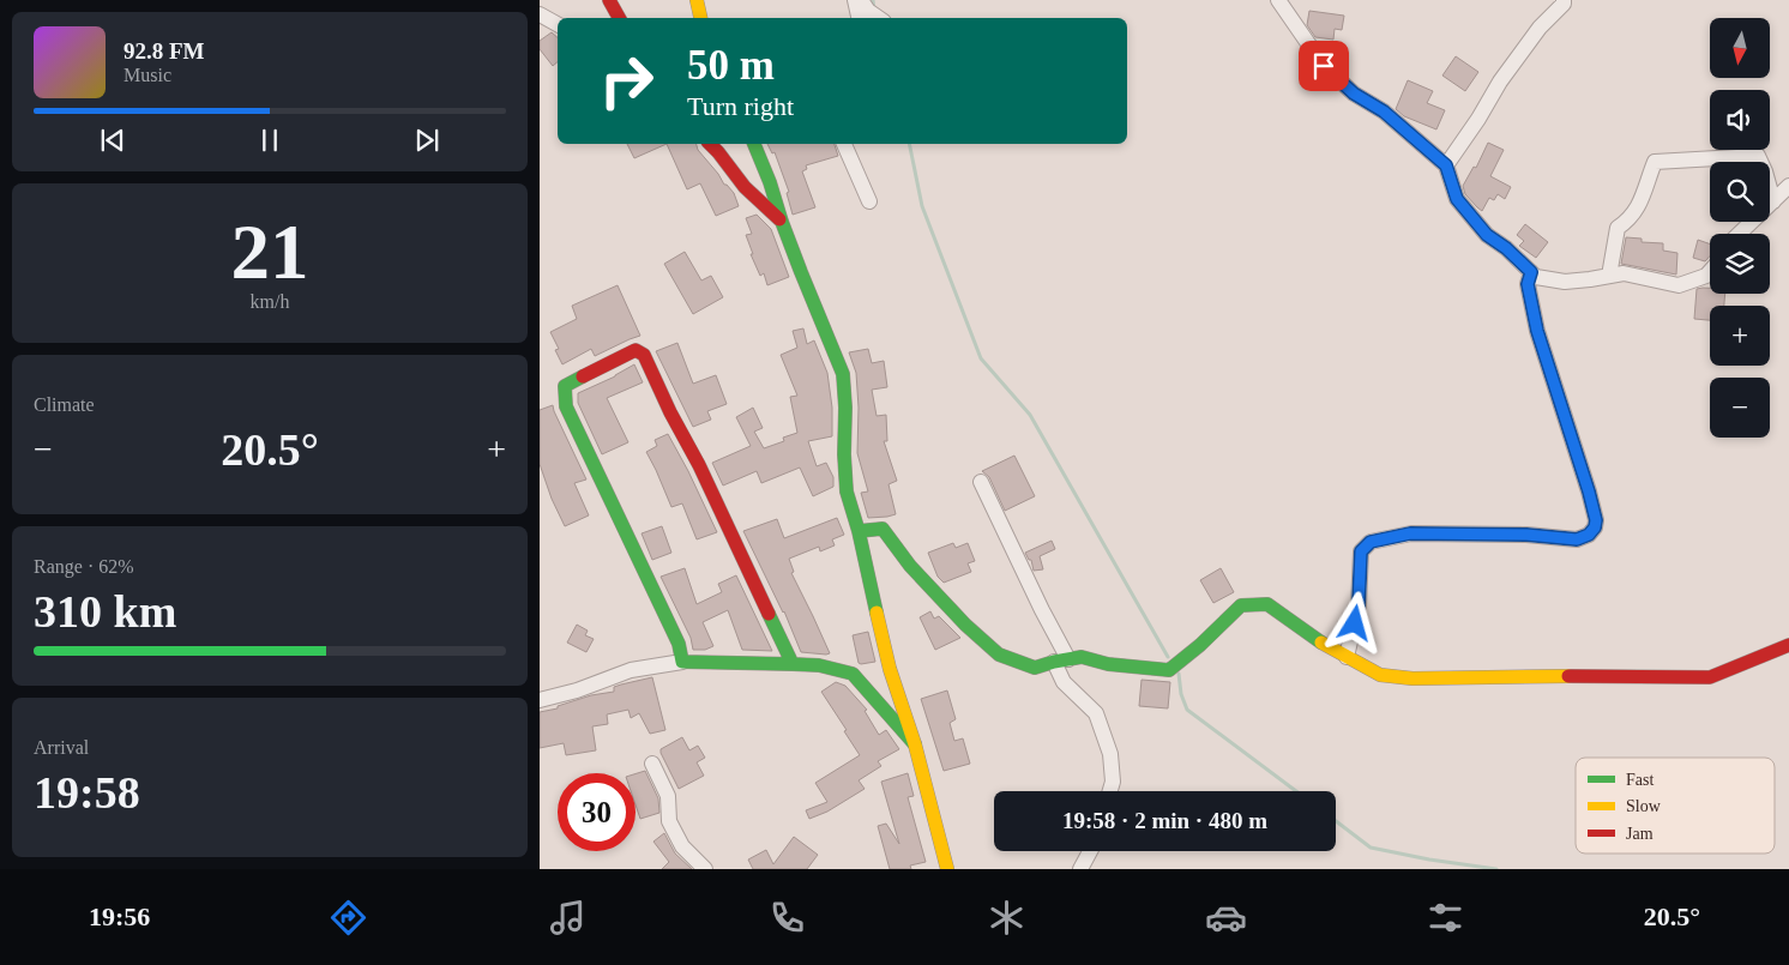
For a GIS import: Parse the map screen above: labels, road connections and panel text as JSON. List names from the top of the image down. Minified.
{"legend":["Fast","Slow","Jam"],"north":"bottom","page":{"map_buttons":["+","−"],"turn":["50 m","Turn right"],"song":["92.8 FM","Music"],"tile":[["21","km/h"],"Climate",["Range · 62%","310 km"],["Arrival","19:58"]],"heat":["−","20.5°","+"],"limit":"30","trip":"19:58 · 2 min · 480 m","tabs":["19:56","20.5°"]}}
